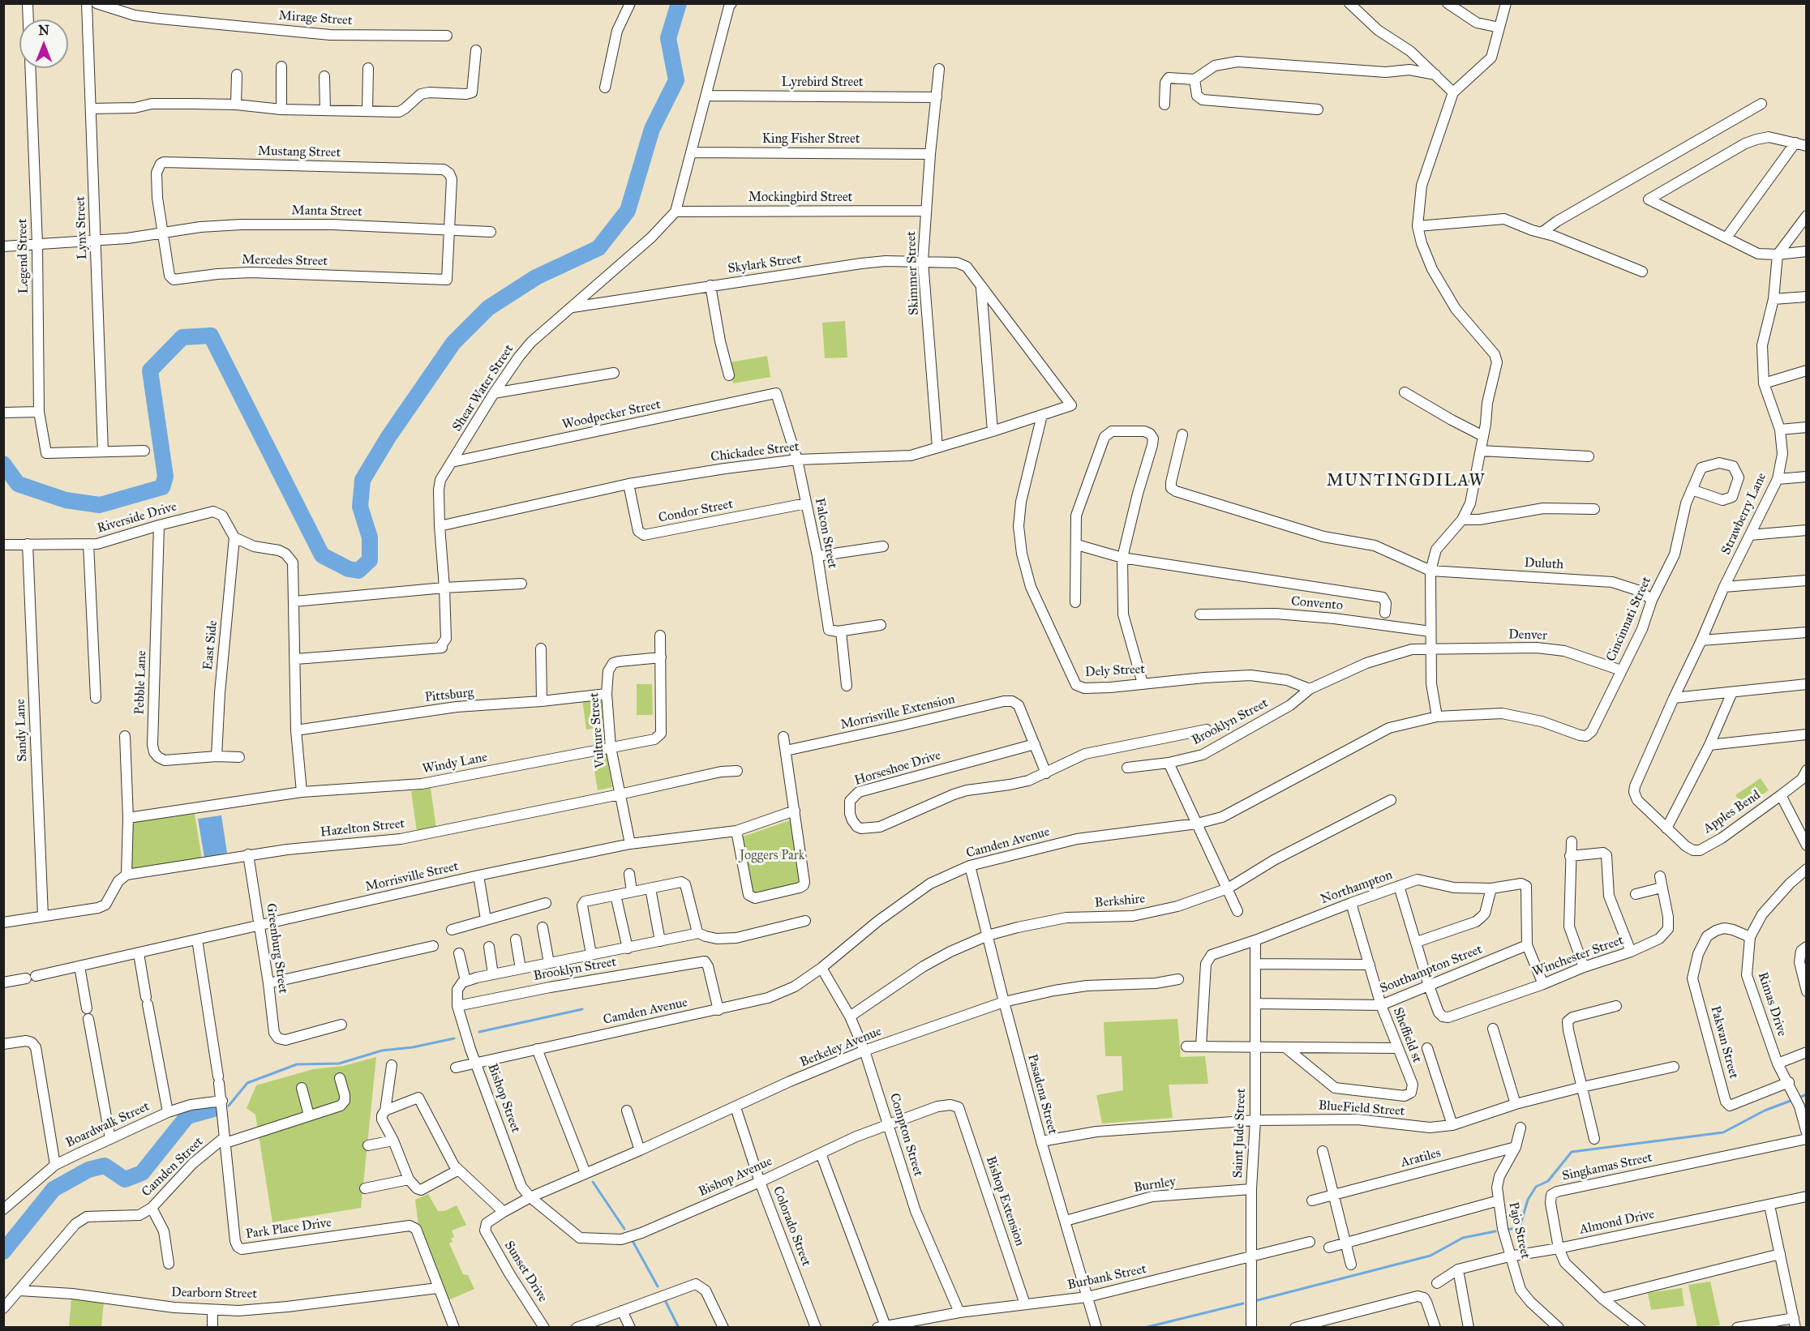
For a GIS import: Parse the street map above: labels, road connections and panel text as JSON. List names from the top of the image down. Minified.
{"streets":{"street":["Mirage Street","Lyrebird Street","King Fisher Street","Mustang Street","Mockingbird Street","Manta Street","Lynx Street","Legend Street","Mercedes Street","Skylark Street","Skimmer Street","Shear Water Street","Woodpecker Street","Chickadee Street","Condor Street","Strawberry Lane","Riverside Drive","Falcon Street","Duluth","Convento","Cincinnati Street","Denver","East Side","Dely Street","Pebble Lane","Pittsburg","Morrisville Extension","Brooklyn Street","Sandy Lane","Vulture Street","Windy Lane","Horseshoe Drive","Apples Bend","Hazelton Street","Camden Avenue","Morrisville Street","Northampton","Berkshire","Greenburg Street","Winchester Street","Southampton Street","Rimas Drive","Sheffield st","Pakwan Street","Berkeley Avenue","Pasadena Street","Bishop Street","BlueField Street","Boardwalk Street","Saint Jude Street","Compton Street","Aratiles","Camden Street","Singkamas Street","Bishop Avenue","Burnley","Bishop Extension","Almond Drive","Colorado Street","Park Place Drive","Pajo Street","Sunset Drive","Burbank Street","Dearborn Street"]},"crossings":[["Lyrebird Street","Skimmer Street"],["Lyrebird Street","Shear Water Street"],["King Fisher Street","Skimmer Street"],["King Fisher Street","Shear Water Street"],["Mustang Street","Manta Street"],["Mustang Street","Mercedes Street"],["Mockingbird Street","Skimmer Street"],["Mockingbird Street","Shear Water Street"],["Manta Street","Lynx Street"],["Manta Street","Legend Street"],["Manta Street","Mercedes Street"],["Lynx Street","Legend Street"],["Skylark Street","Skimmer Street"],["Skylark Street","Shear Water Street"],["Skylark Street","Chickadee Street"],["Skimmer Street","Chickadee Street"],["Shear Water Street","Woodpecker Street"],["Shear Water Street","Chickadee Street"],["Woodpecker Street","Falcon Street"],["Chickadee Street","Condor Street"],["Chickadee Street","Falcon Street"],["Chickadee Street","Dely Street"],["Condor Street","Falcon Street"],["Strawberry Lane","Apples Bend"],["Riverside Drive","East Side"],["Riverside Drive","Pebble Lane"],["Riverside Drive","Sandy Lane"],["Duluth","Cincinnati Street"],["Cincinnati Street","Denver"],["Cincinnati Street","Camden Avenue"],["East Side","Pebble Lane"],["Dely Street","Brooklyn Street"],["Pittsburg","Vulture Street"],["Morrisville Extension","Horseshoe Drive"],["Brooklyn Street","Camden Avenue"],["Brooklyn Street","Bishop Street"],["Vulture Street","Windy Lane"],["Vulture Street","Hazelton Street"],["Vulture Street","Morrisville Street"],["Hazelton Street","Greenburg Street"],["Camden Avenue","Pasadena Street"],["Camden Avenue","Bishop Street"],["Camden Avenue","Compton Street"],["Morrisville Street","Greenburg Street"],["Northampton","Southampton Street"],["Northampton","Sheffield st"],["Northampton","Saint Jude Street"],["Berkshire","Pasadena Street"],["Berkshire","Compton Street"],["Winchester Street","Southampton Street"],["Southampton Street","Sheffield st"],["Southampton Street","Saint Jude Street"],["Rimas Drive","Pakwan Street"],["Berkeley Avenue","Pasadena Street"],["Berkeley Avenue","Bishop Street"],["Berkeley Avenue","Compton Street"],["Berkeley Avenue","Bishop Avenue"],["Berkeley Avenue","Colorado Street"],["Berkeley Avenue","Sunset Drive"],["Pasadena Street","BlueField Street"],["Pasadena Street","Burnley"],["Pasadena Street","Burbank Street"],["Bishop Street","Bishop Avenue"],["BlueField Street","Saint Jude Street"],["Boardwalk Street","Park Place Drive"],["Saint Jude Street","Burnley"],["Saint Jude Street","Burbank Street"],["Compton Street","Bishop Avenue"],["Compton Street","Burbank Street"],["Aratiles","Pajo Street"],["Camden Street","Park Place Drive"],["Camden Street","Dearborn Street"],["Singkamas Street","Almond Drive"],["Bishop Avenue","Bishop Extension"],["Bishop Avenue","Colorado Street"],["Bishop Extension","Burbank Street"],["Almond Drive","Pajo Street"],["Park Place Drive","Dearborn Street"]],"districts":["MUNTINGDILAW"],"parks":["Joggers Park"],"north":"top"}
